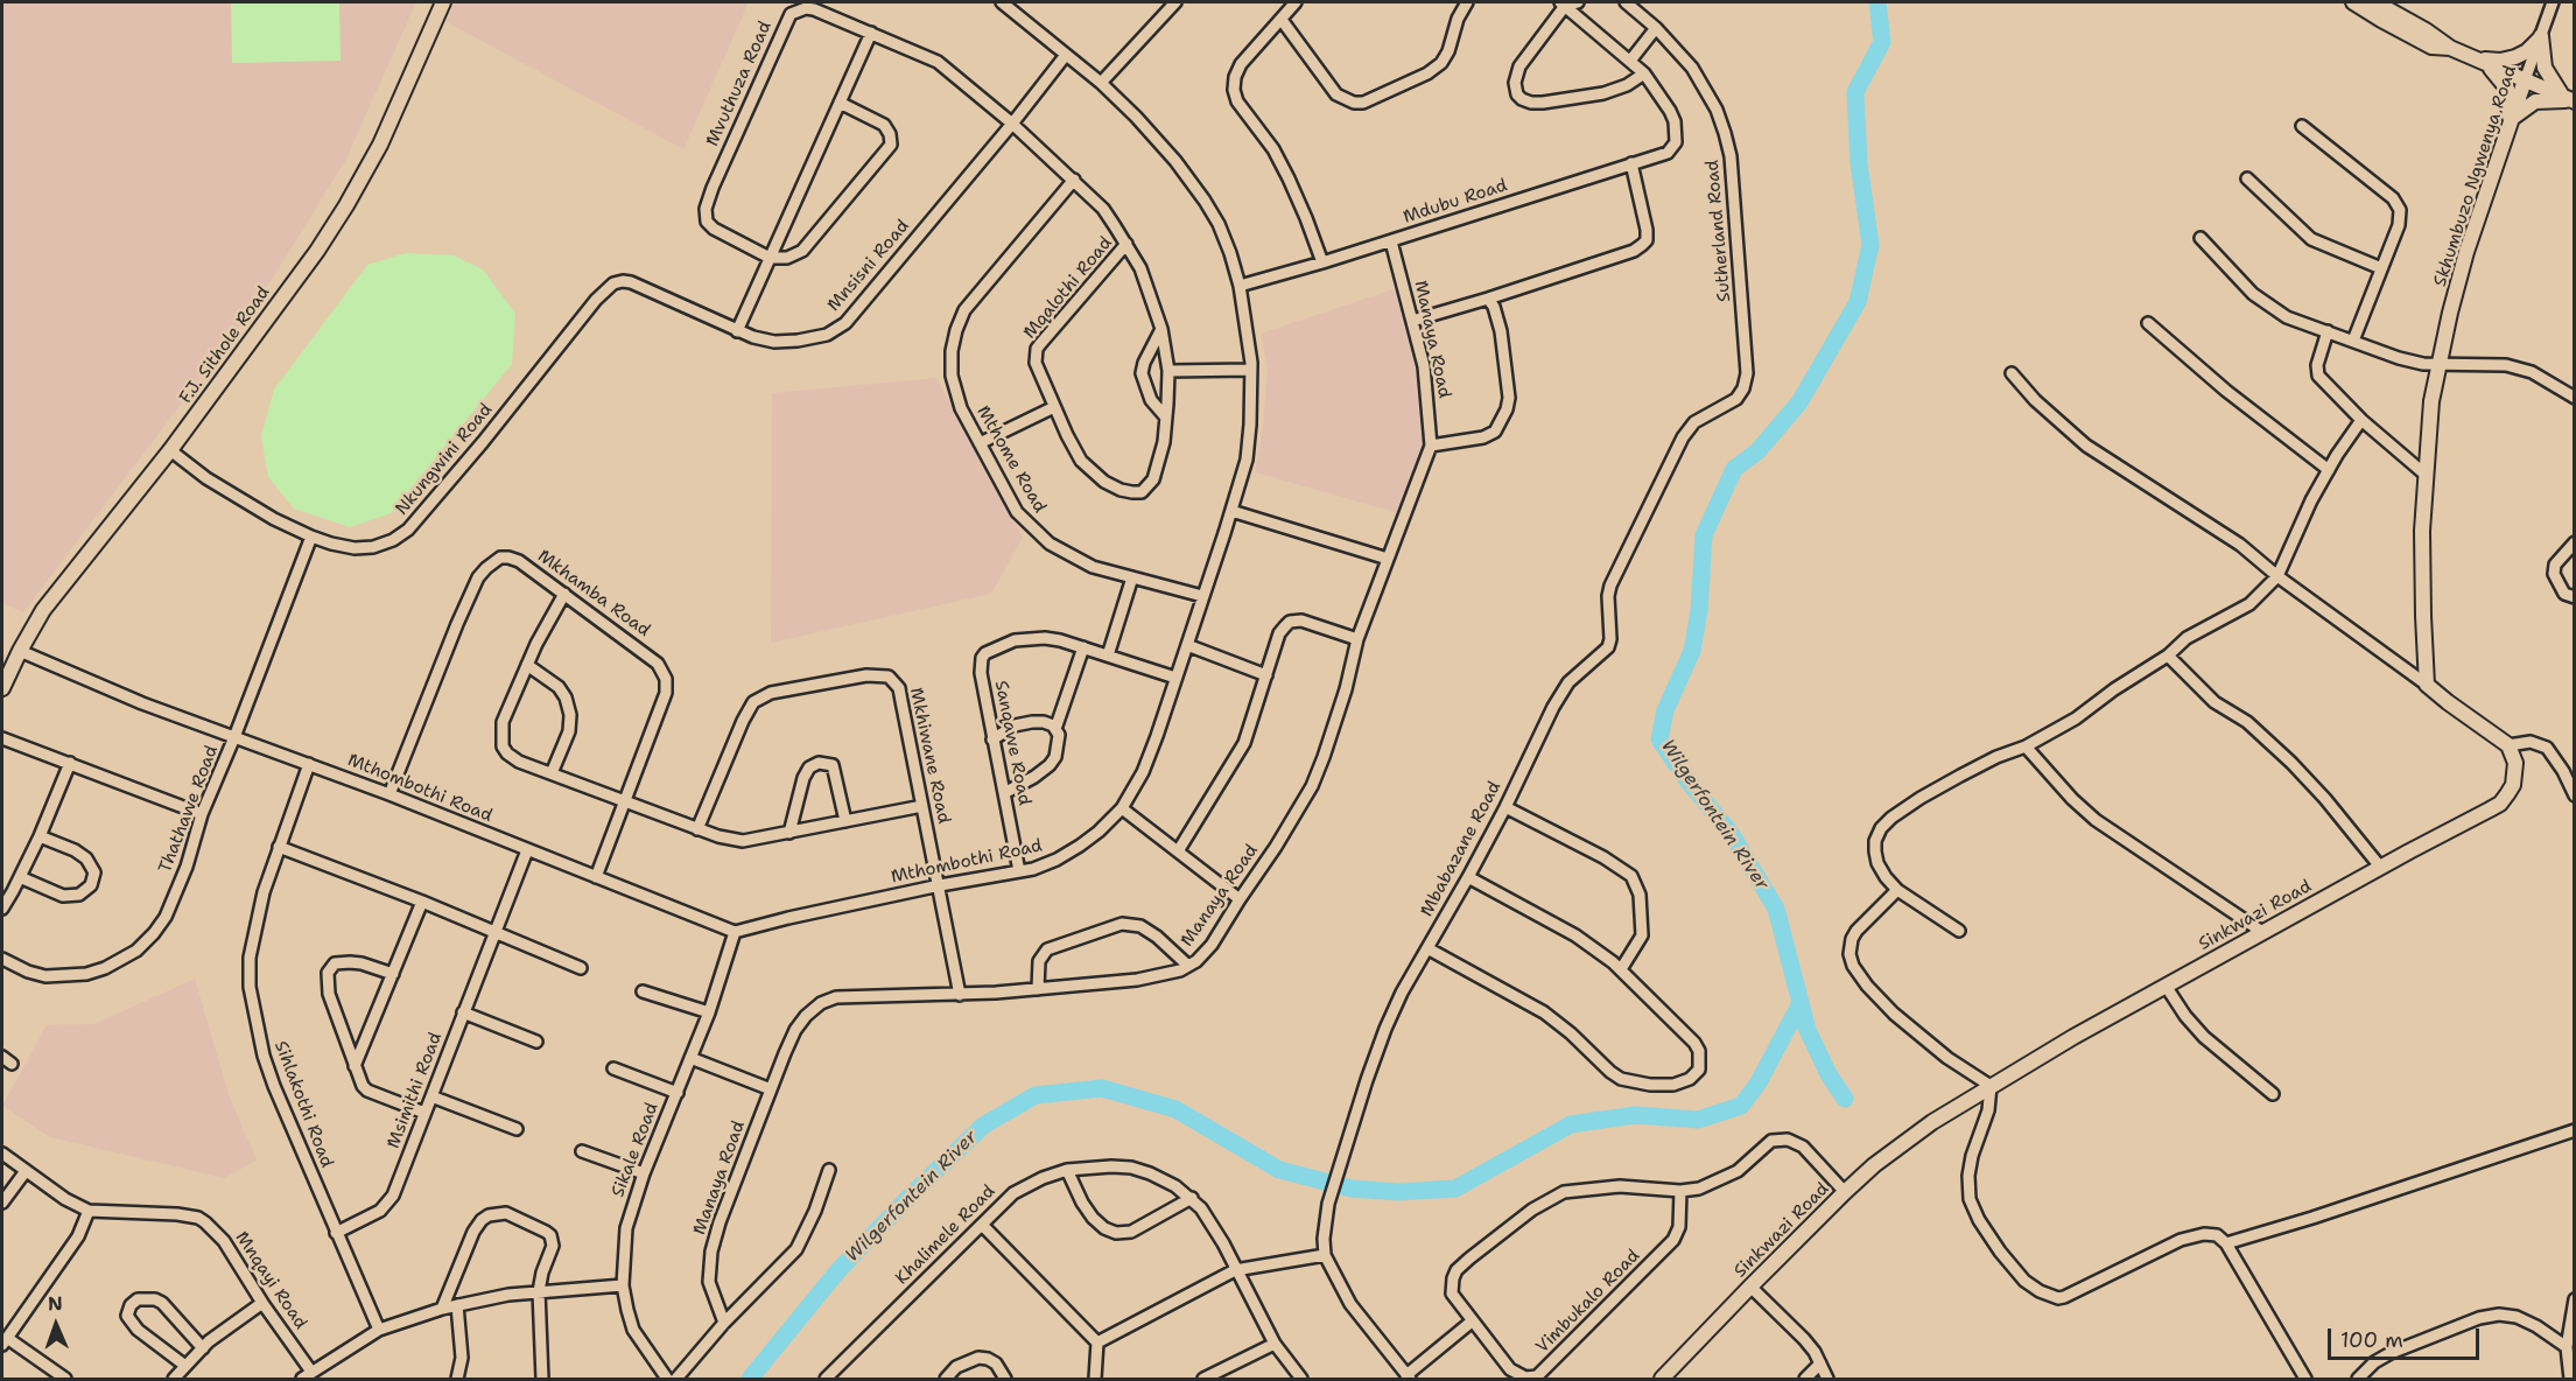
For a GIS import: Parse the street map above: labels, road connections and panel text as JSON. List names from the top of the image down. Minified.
{"streets":{"street":["Mvuthuza Road","Skhumbuzo Ngwenya Road","Mdubu Road","Sutherland Road","Mnsisni Road","Mqalothi Road","Manaya Road","F.J. Sithole Road","Nkungwini Road","Mthome Road","Mkhamba Road","Sanqawe Road","Mkhiwane Road","Mthombothi Road","Thathawe Road","Mbabazane Road","Sinkwazi Road","Msimithi Road","Sihlakothi Road","Sikale Road","Khalimele Road","Mnqayi Road","Vimbukalo Road"]},"crossings":[["Mvuthuza Road","Mnsisni Road"],["Mvuthuza Road","Mqalothi Road"],["Mvuthuza Road","Mthome Road"],["Mdubu Road","Manaya Road"],["Mdubu Road","Mthombothi Road"],["Sutherland Road","Mbabazane Road"],["Mnsisni Road","Nkungwini Road"],["Mnsisni Road","Mthombothi Road"],["Manaya Road","Mkhiwane Road"],["F.J. Sithole Road","Nkungwini Road"],["F.J. Sithole Road","Mthombothi Road"],["Nkungwini Road","Thathawe Road"],["Mthome Road","Mthombothi Road"],["Mkhamba Road","Mthombothi Road"],["Sanqawe Road","Mthombothi Road"],["Mkhiwane Road","Mthombothi Road"],["Mthombothi Road","Thathawe Road"],["Mthombothi Road","Msimithi Road"],["Mthombothi Road","Sihlakothi Road"],["Mthombothi Road","Sikale Road"],["Sinkwazi Road","Vimbukalo Road"],["Msimithi Road","Sihlakothi Road"]],"water":["Wilgerfontein River"],"scale_bar":"100 m","north":"top"}
